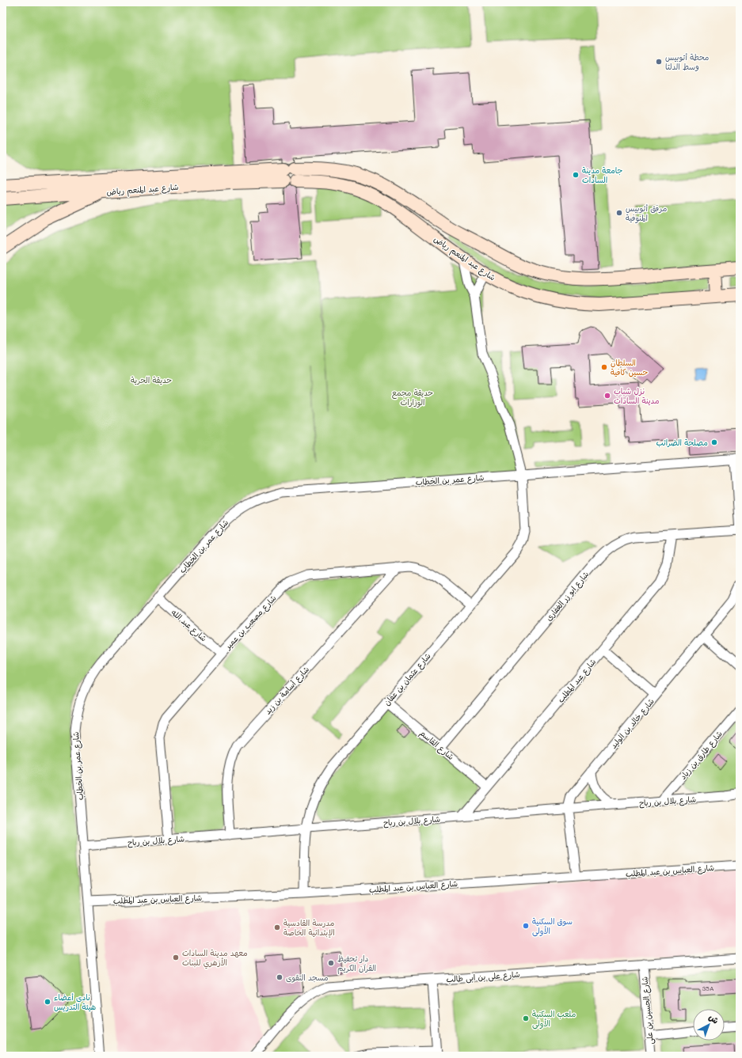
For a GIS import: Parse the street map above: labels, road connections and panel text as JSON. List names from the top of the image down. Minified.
{"streets":{"street":["شارع عبد المنعم رياض","شارع عمر بن الخطاب","شارع ابو زر الغفارى","شارع مصعب بن عمير","شارع عبد الله","شارع عثمان بن عفان","شارع عبد المطلب","شارع أسامة بن زيد","شارع خالد بن الوليد","شارع القاسم","شارع طارق بن زياد","شارع بلال بن رباح","شارع العباس بن عبد المطلب","شارع على بن ابى طالب","شارع الحسين بن على"]},"crossings":[["شارع عبد المنعم رياض","شارع عثمان بن عفان"],["شارع عمر بن الخطاب","شارع عبد الله"],["شارع عمر بن الخطاب","شارع عثمان بن عفان"],["شارع عمر بن الخطاب","شارع بلال بن رباح"],["شارع عمر بن الخطاب","شارع العباس بن عبد المطلب"],["شارع ابو زر الغفارى","شارع عبد المطلب"],["شارع ابو زر الغفارى","شارع القاسم"],["شارع مصعب بن عمير","شارع عبد الله"],["شارع مصعب بن عمير","شارع عثمان بن عفان"],["شارع مصعب بن عمير","شارع أسامة بن زيد"],["شارع مصعب بن عمير","شارع بلال بن رباح"],["شارع عثمان بن عفان","شارع القاسم"],["شارع عثمان بن عفان","شارع بلال بن رباح"],["شارع عثمان بن عفان","شارع العباس بن عبد المطلب"],["شارع عبد المطلب","شارع القاسم"],["شارع عبد المطلب","شارع بلال بن رباح"],["شارع أسامة بن زيد","شارع بلال بن رباح"],["شارع خالد بن الوليد","شارع بلال بن رباح"],["شارع خالد بن الوليد","شارع العباس بن عبد المطلب"],["شارع طارق بن زياد","شارع بلال بن رباح"],["شارع على بن ابى طالب","شارع الحسين بن على"]],"parks":["حديقة الحرية","حديقة مجمع الوزارات"],"places":["محطة أتوبيس وسط الدلتا","جامعة مدينة السادات","مرفق أتوبيس المنوفية","السلطان حسين كافية","نزل شباب مدينة السادات","مصلحة الضرائب","سوق السكنية الأولى","مدرسة القادسية الإبتدائية الخاصة","معهد مدينة السادات الأزهري للبنات","دار تحفيظ القرآن الكريم","مسجد التقوى","نادي أعضاء هيئة التدريس","ملعب السكنية الأولى"],"house_numbers":["35A"],"north":"top right"}
